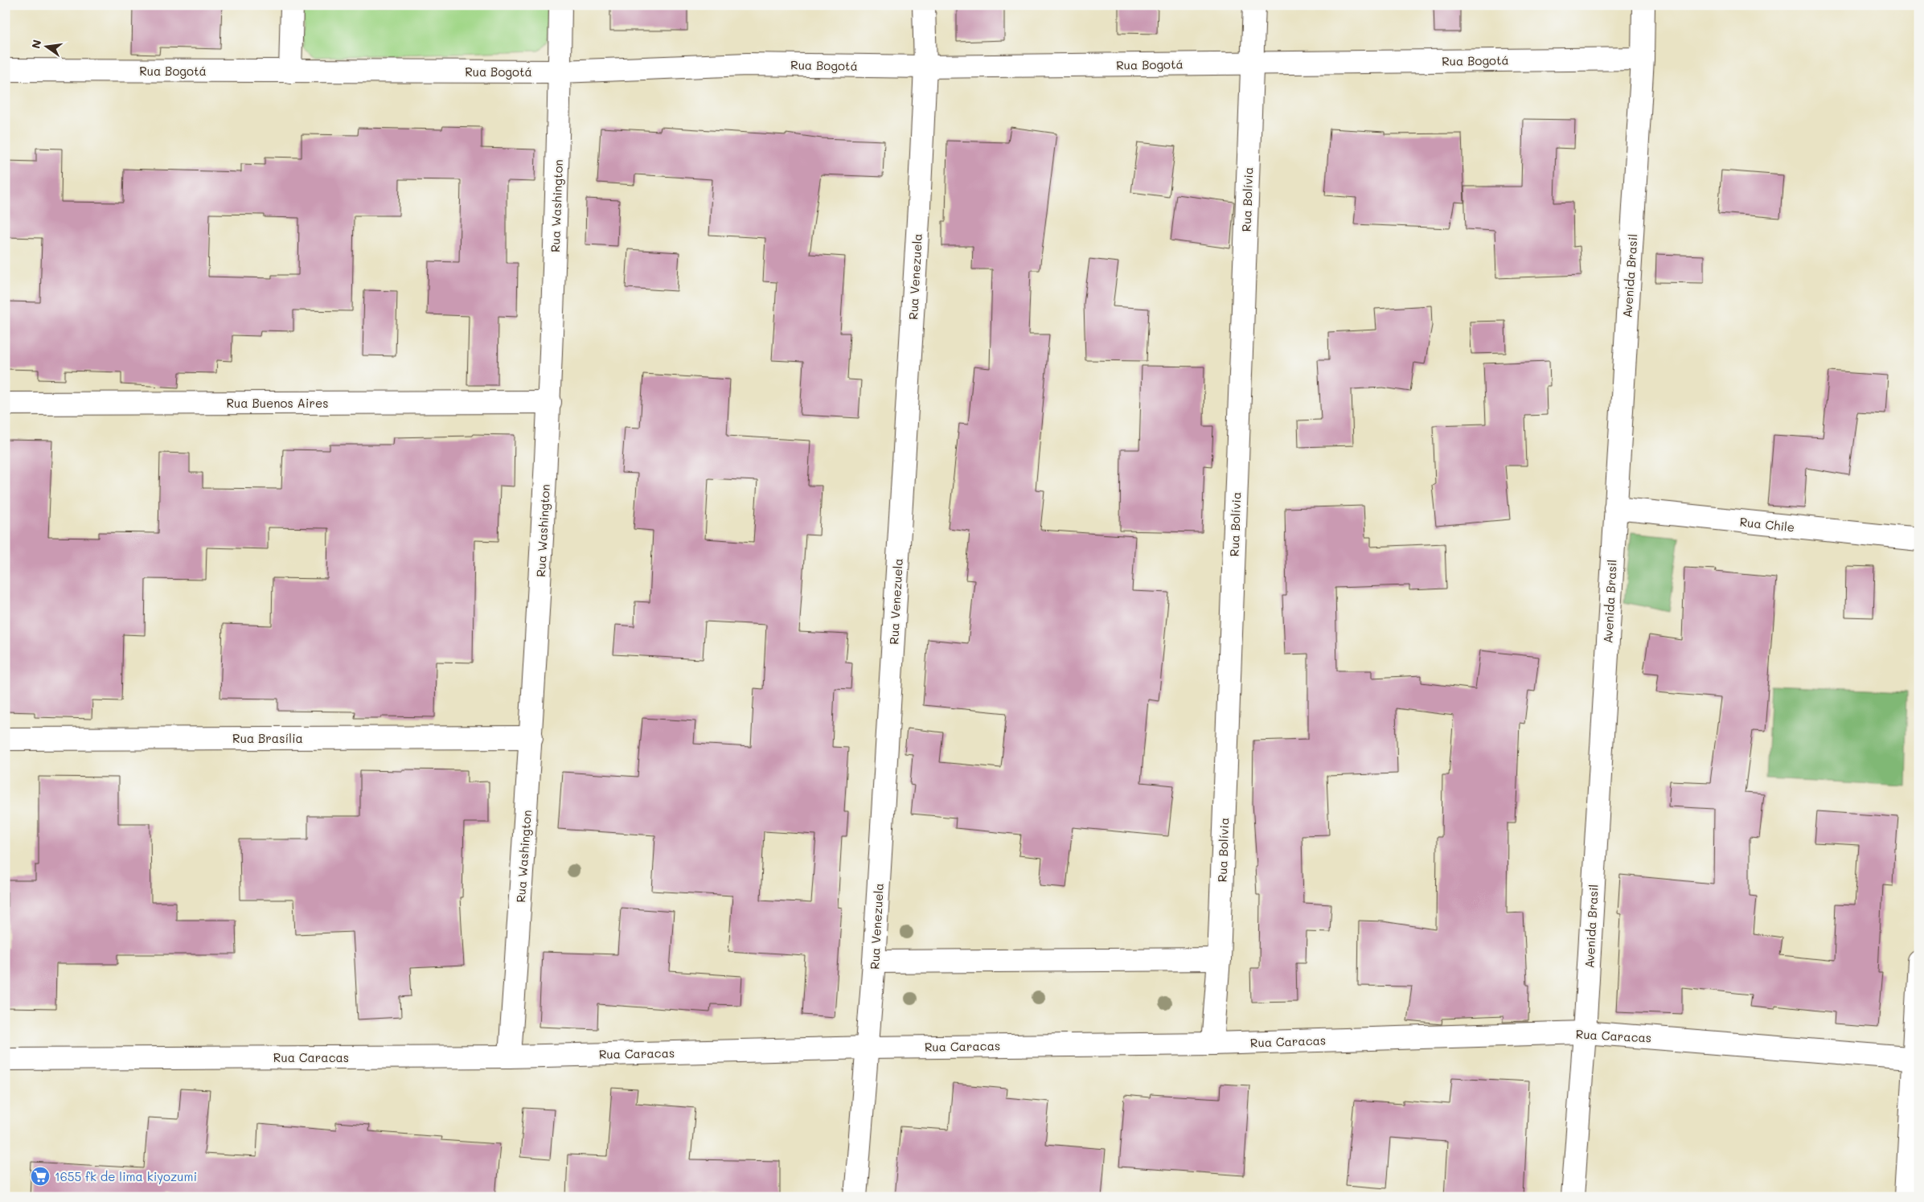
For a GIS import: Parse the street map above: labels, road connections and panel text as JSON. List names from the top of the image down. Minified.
{"streets":{"street":["Rua Bogotá","Rua Bolívia","Rua Washington","Avenida Brasil","Rua Venezuela","Rua Buenos Aires","Rua Chile","Rua Brasília","Rua Caracas"]},"crossings":[["Rua Bogotá","Rua Bolívia"],["Rua Bogotá","Rua Washington"],["Rua Bogotá","Avenida Brasil"],["Rua Bogotá","Rua Venezuela"],["Rua Bolívia","Rua Caracas"],["Rua Washington","Rua Buenos Aires"],["Rua Washington","Rua Brasília"],["Rua Washington","Rua Caracas"],["Avenida Brasil","Rua Chile"],["Avenida Brasil","Rua Caracas"],["Rua Venezuela","Rua Caracas"]],"places":{"supermarket":["1655 fk de lima kiyozumi"]},"north":"left"}
